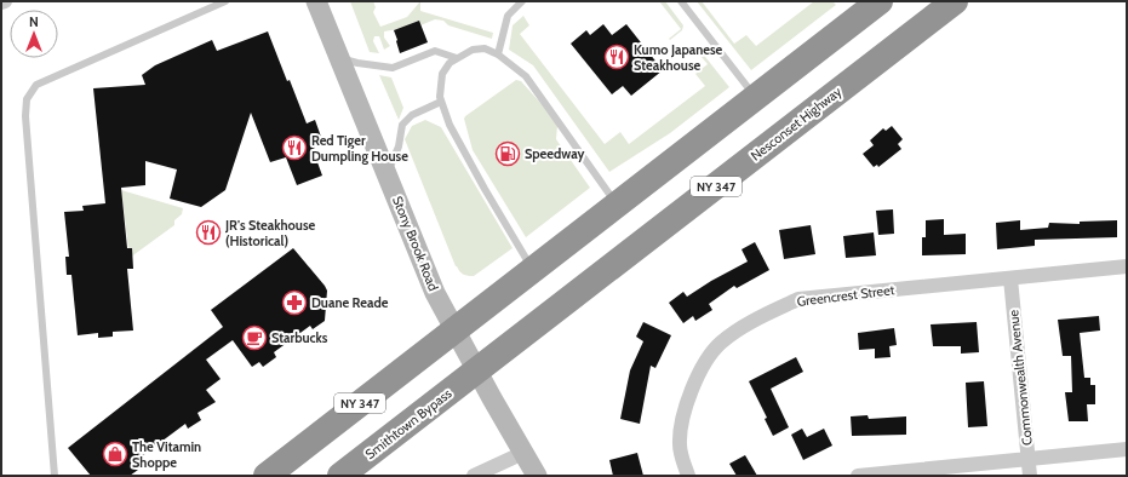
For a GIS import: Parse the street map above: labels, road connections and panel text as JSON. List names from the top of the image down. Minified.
{"streets":{"highway":["Nesconset Highway","NY 347","Smithtown Bypass"],"main road":["Stony Brook Road"],"street":["Greencrest Street","Commonwealth Avenue"]},"crossings":[["Nesconset Highway","Stony Brook Road"],["Nesconset Highway","Smithtown Bypass"],["NY 347","Stony Brook Road"],["Stony Brook Road","Smithtown Bypass"],["Greencrest Street","Commonwealth Avenue"]],"places":{"restaurant":["Kumo Japanese Steakhouse","Red Tiger Dumpling House","JR's Steakhouse (Historical)"],"fuel station":["Speedway"],"pharmacy":["Duane Reade"],"cafe":["Starbucks"],"shop":["The Vitamin Shoppe"]},"north":"top"}
